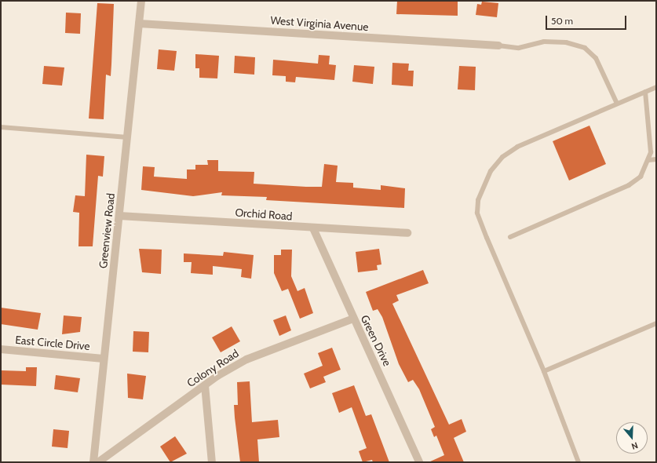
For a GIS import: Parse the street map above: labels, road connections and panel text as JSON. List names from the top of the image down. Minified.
{"streets":{"street":["West Virginia Avenue","Orchid Road","Greenview Road","Green Drive","East Circle Drive","Colony Road"]},"crossings":[["West Virginia Avenue","Greenview Road"],["Orchid Road","Greenview Road"],["Orchid Road","Green Drive"],["Greenview Road","East Circle Drive"],["Green Drive","Colony Road"]],"scale_bar":"50 m","north":"bottom"}
